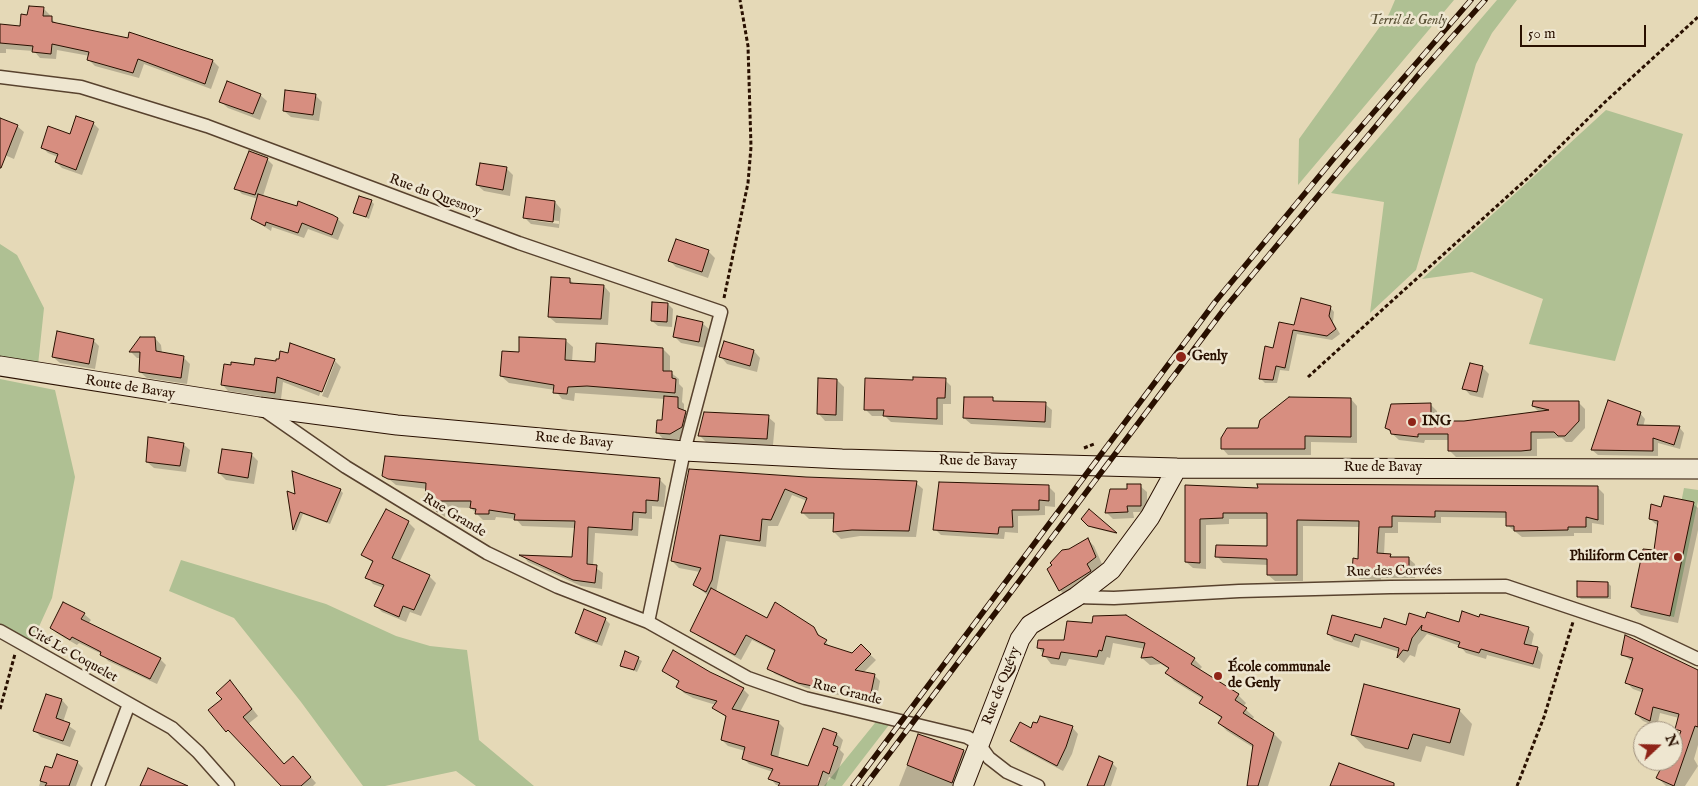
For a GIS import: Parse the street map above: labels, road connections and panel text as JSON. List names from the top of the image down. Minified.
{"streets":{"main road":["Route de Bavay","Rue de Bavay","Rue de Quévy"],"street":["Rue du Quesnoy","Rue Grande","Rue des Corvées","Cité Le Coquelet"]},"crossings":[["Route de Bavay","Rue de Bavay"],["Route de Bavay","Rue Grande"],["Rue de Bavay","Rue Grande"],["Rue de Bavay","Rue de Quévy"],["Rue Grande","Rue de Quévy"],["Rue des Corvées","Rue de Quévy"]],"parks":["Terril de Genly"],"places":["Genly","ING","Philiform Center","École communale de Genly"],"scale_bar":"50 m","north":"right"}
